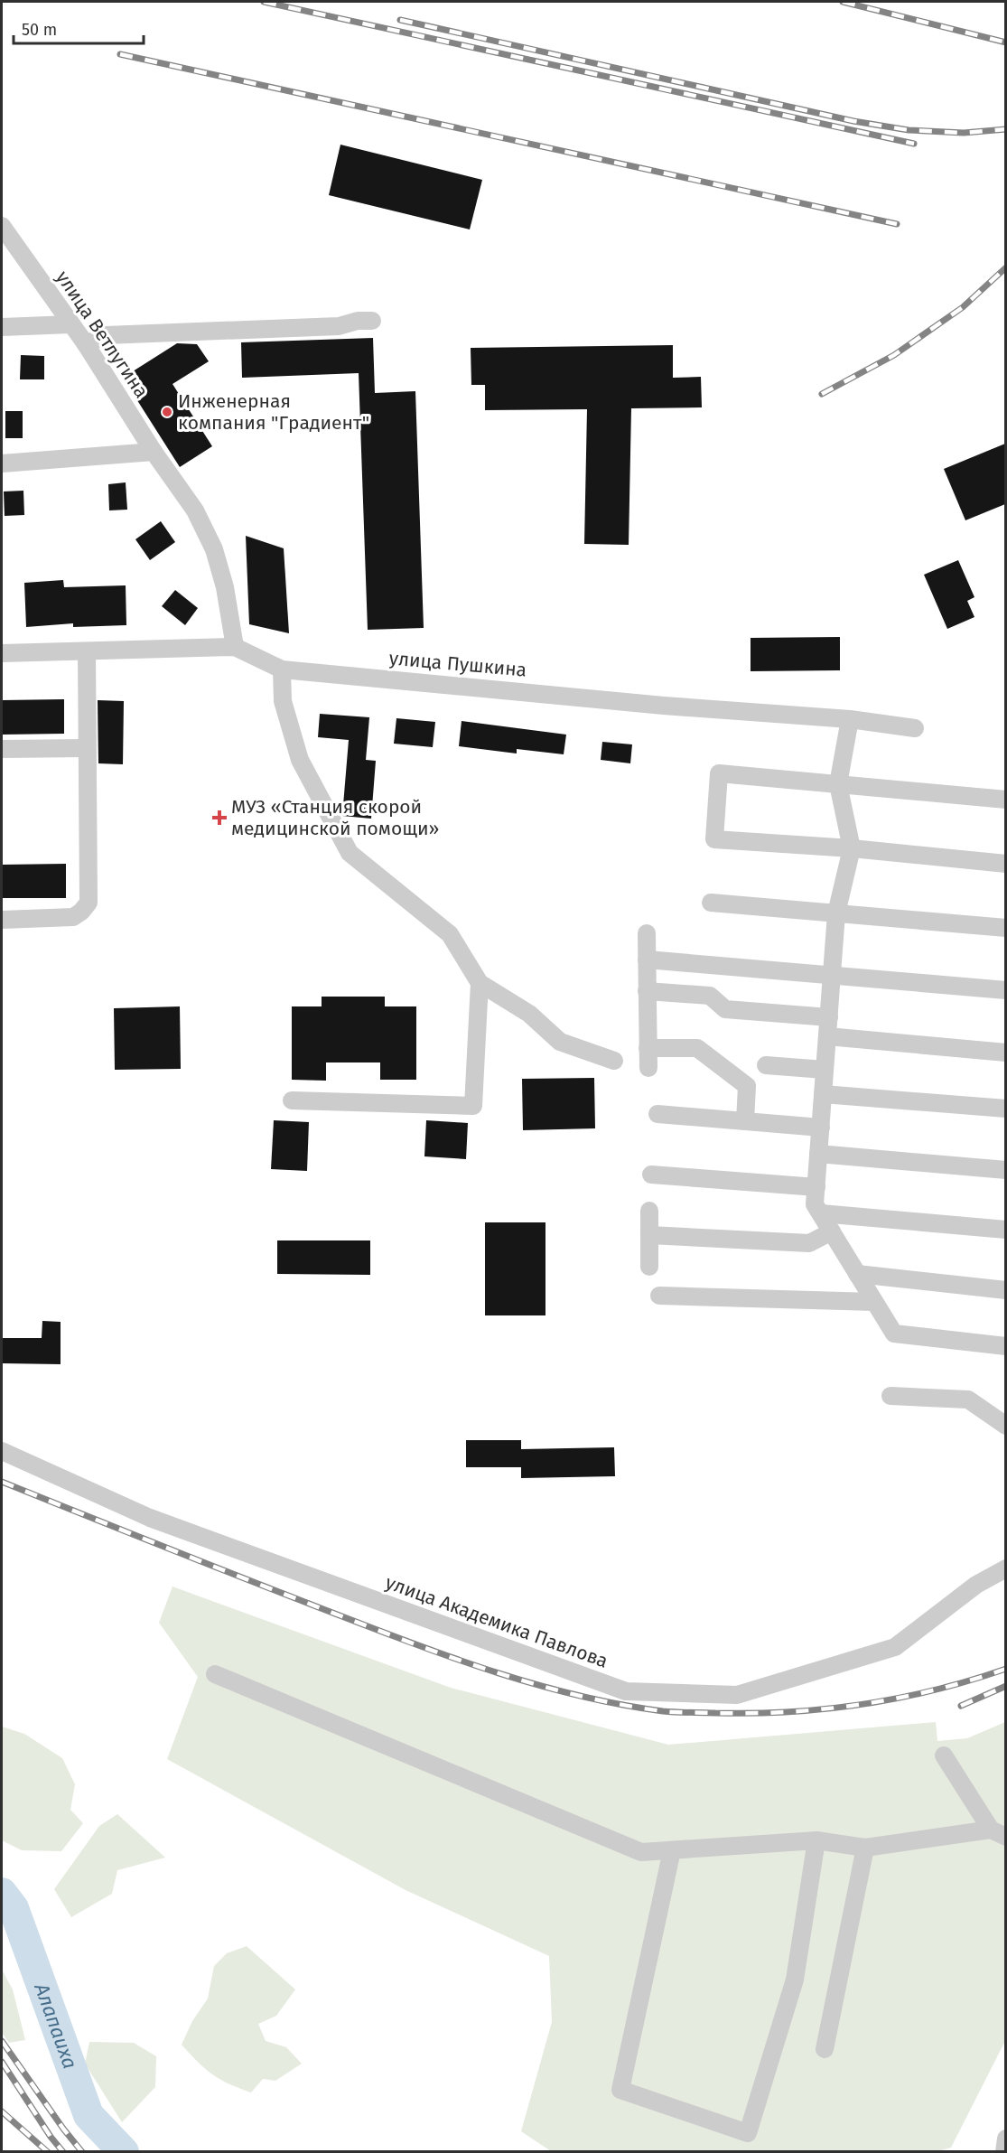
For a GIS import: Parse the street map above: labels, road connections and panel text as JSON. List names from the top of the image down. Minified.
{"streets":{"street":["улица Ветлугина","улица Пушкина","улица Академика Павлова"]},"crossings":[["улица Ветлугина","улица Пушкина"]],"water":["Алапаиха"],"places":{"other":["Инженерная компания \"Градиент\""],"health":["МУЗ «Станция скорой медицинской помощи»"]},"scale_bar":"50 m"}
